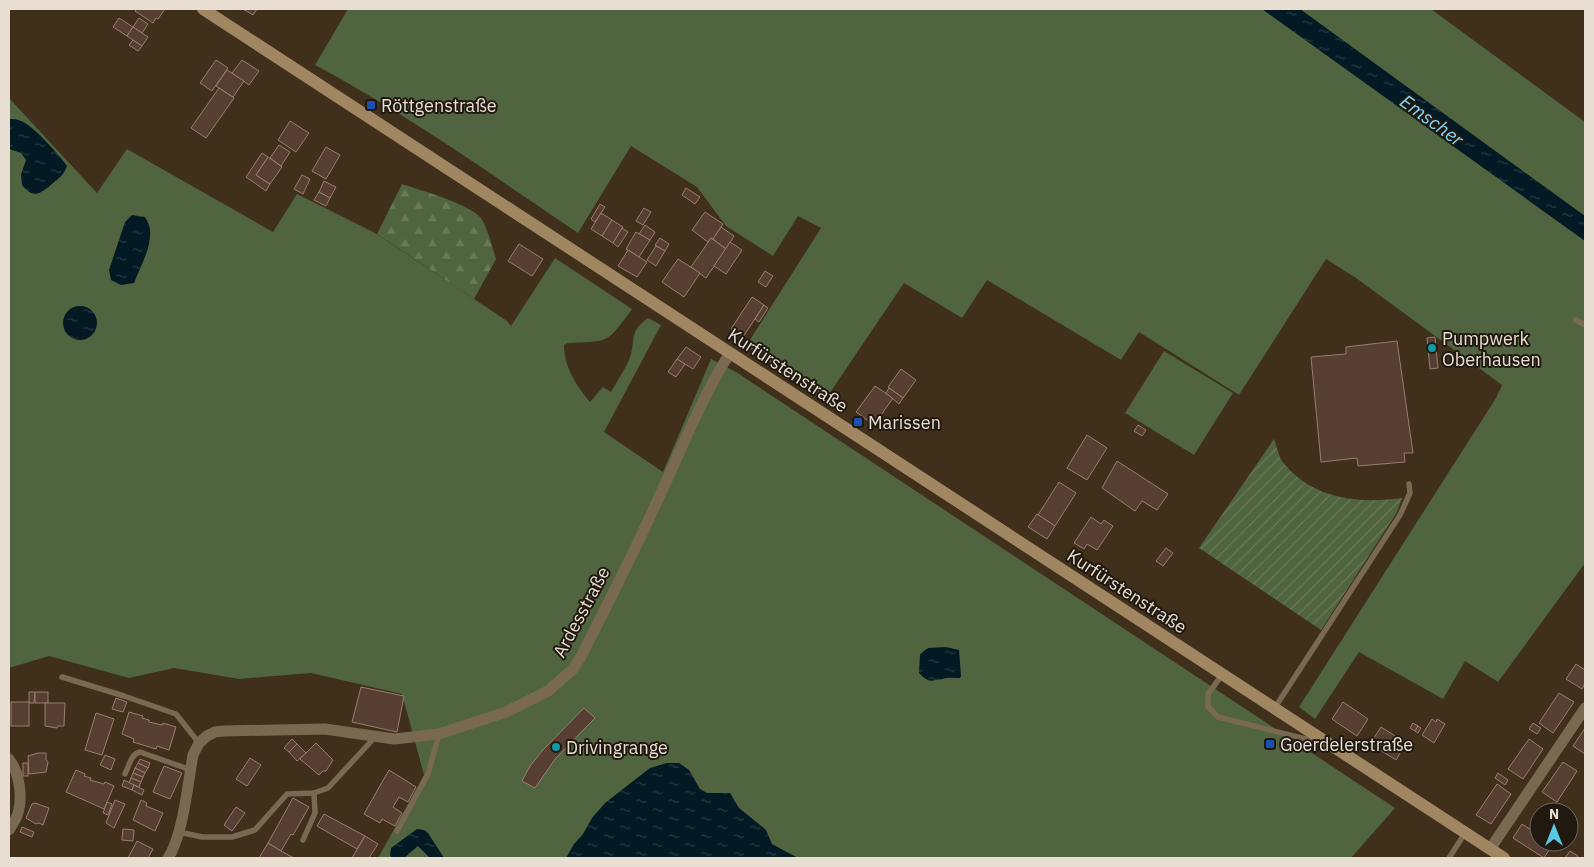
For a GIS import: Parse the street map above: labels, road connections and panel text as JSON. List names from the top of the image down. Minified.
{"streets":{"main road":["Kurfürstenstraße"],"street":["Ardesstraße"]},"crossings":[["Kurfürstenstraße","Ardesstraße"]],"water":["Emscher"],"places":{"transit":["Röttgenstraße","Marissen","Goerdelerstraße"],"other":["Pumpwerk Oberhausen","Drivingrange"]},"north":"top"}
